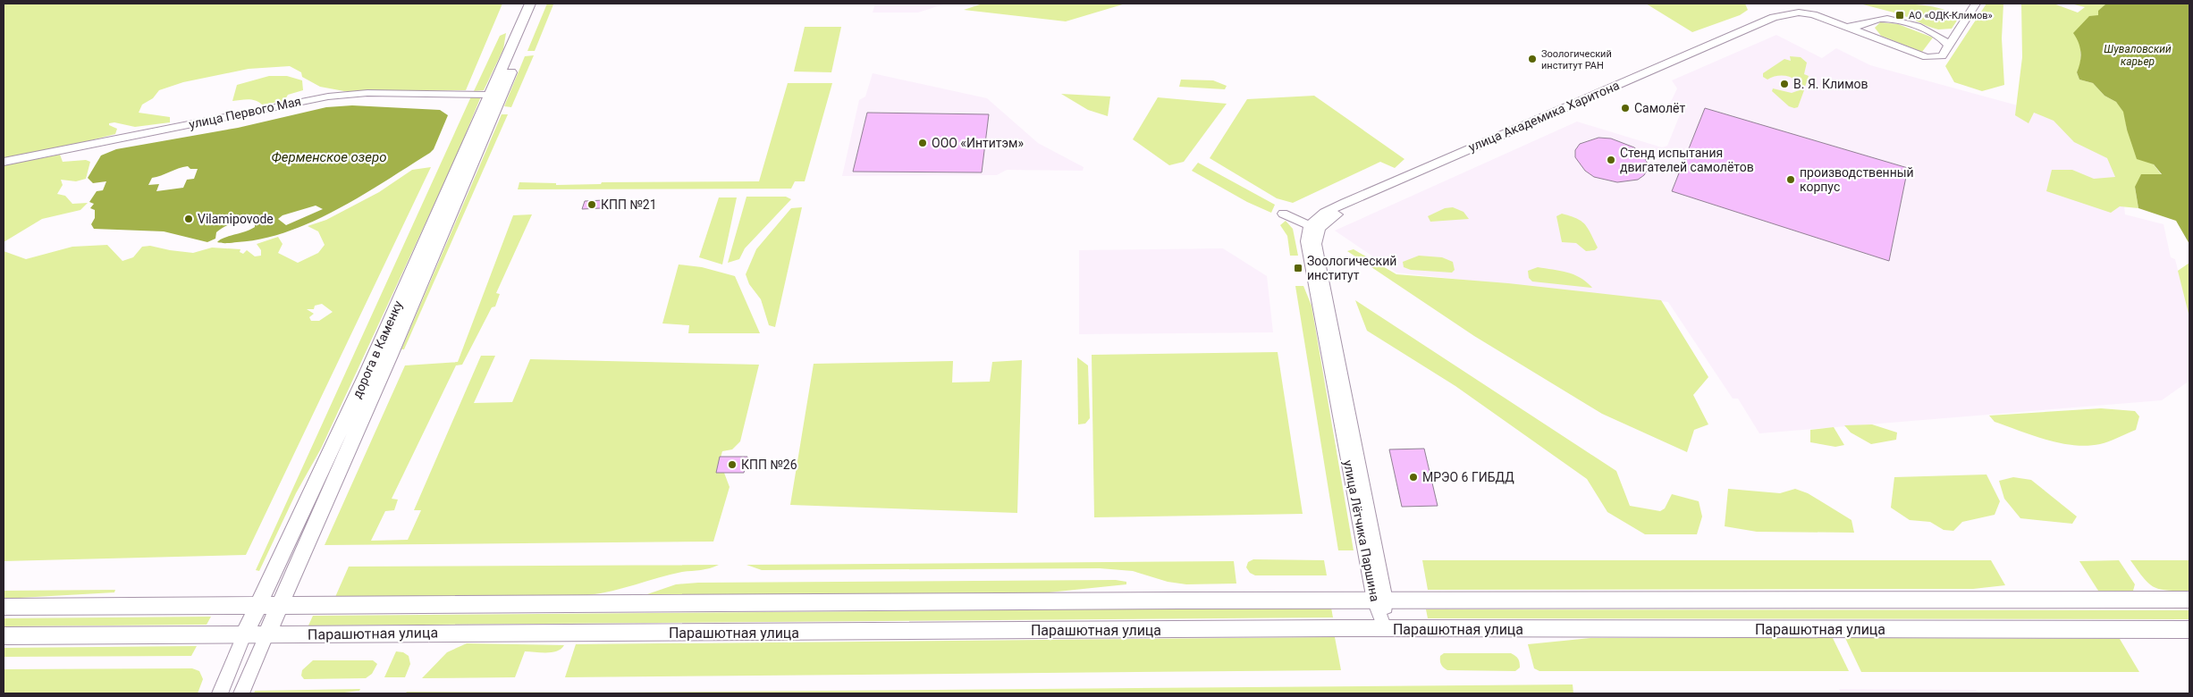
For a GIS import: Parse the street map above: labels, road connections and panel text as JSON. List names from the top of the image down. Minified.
{"streets":{"main road":["дорога в Каменку","Парашютная улица"],"street":["улица Первого Мая","улица Академика Харитона","улица Лётчика Паршина"]},"crossings":[["улица Первого Мая","дорога в Каменку"],["улица Академика Харитона","улица Лётчика Паршина"],["дорога в Каменку","Парашютная улица"],["улица Лётчика Паршина","Парашютная улица"]],"water":["Шуваловский карьер","Ферменское озеро"],"places":{"transit":["АО «ОДК-Климов»","Зоологический институт"],"other":["Зоологический институт РАН","В. Я. Климов","Самолёт","ООО «Интитэм»","Стенд испытания двигателей самолётов","производственный корпус","КПП №21","Vilamipovode","КПП №26","МРЭО 6 ГИБДД"]}}
